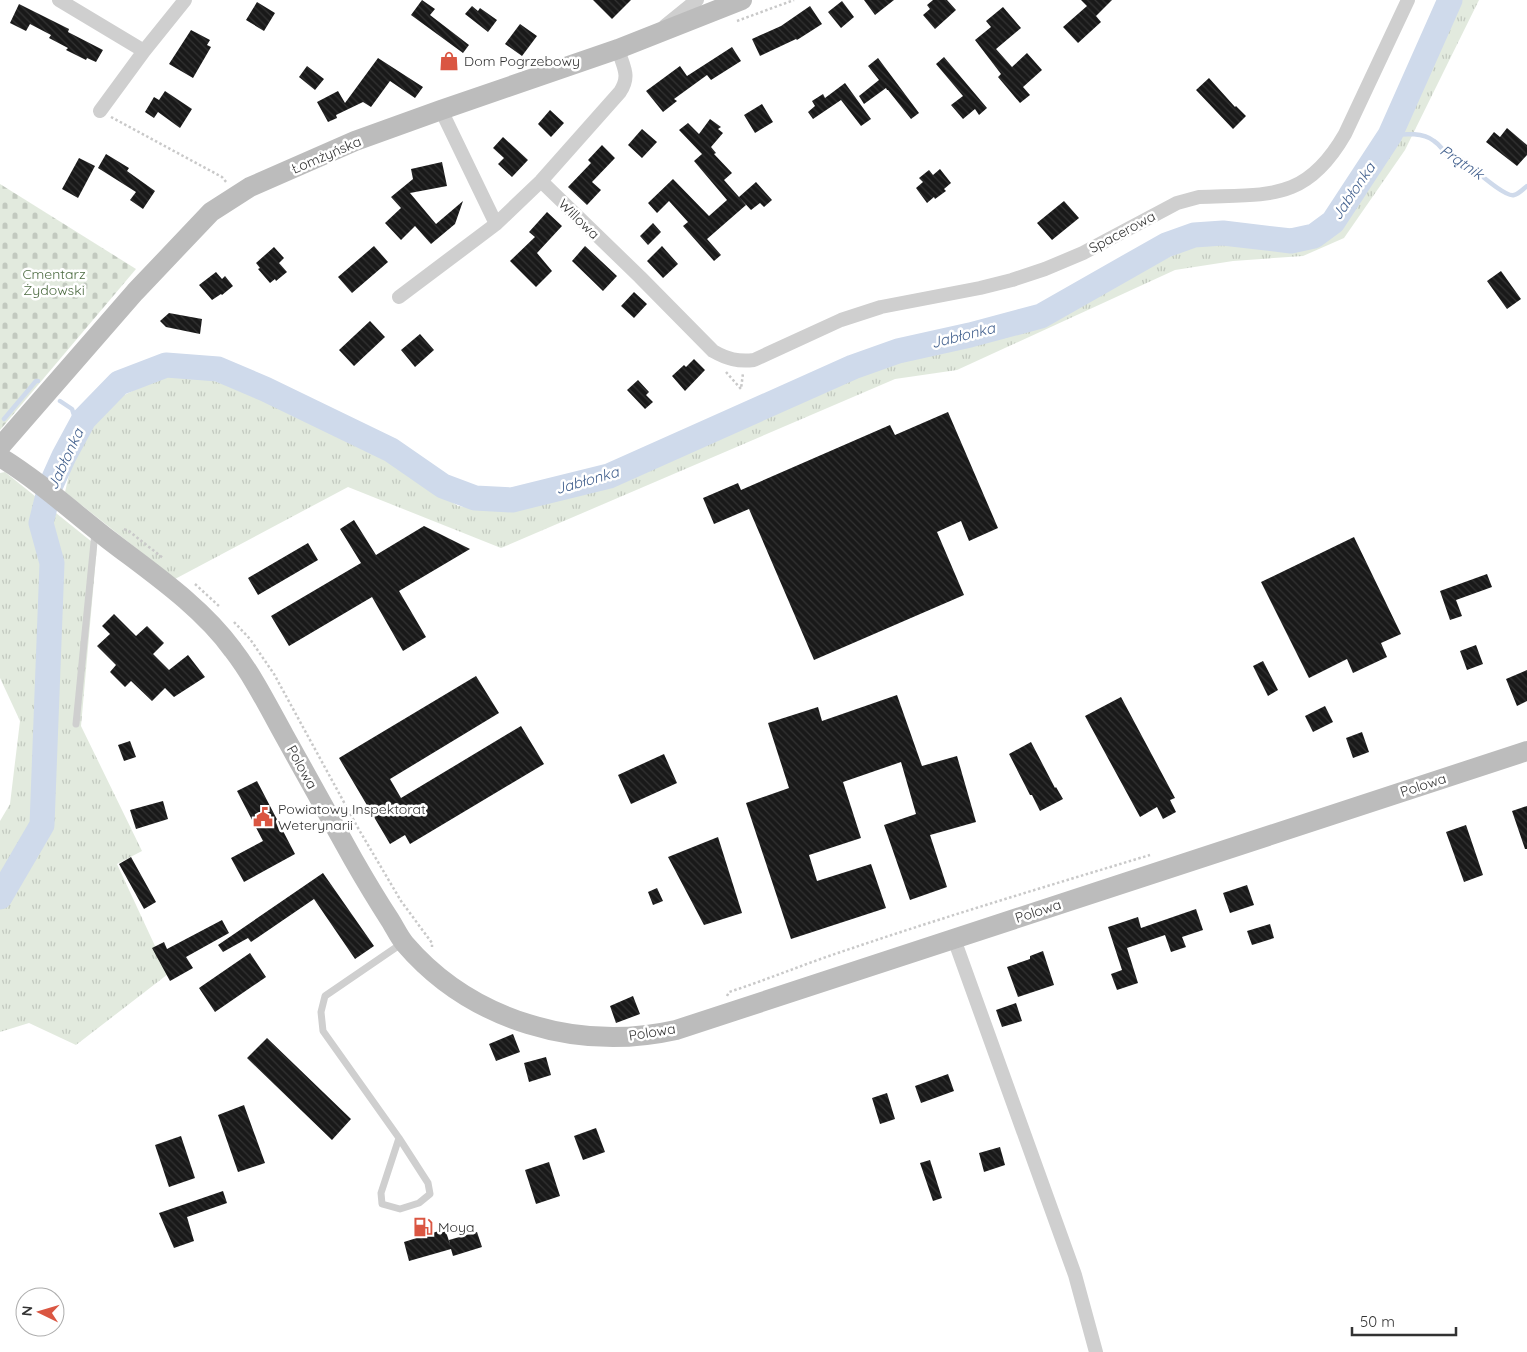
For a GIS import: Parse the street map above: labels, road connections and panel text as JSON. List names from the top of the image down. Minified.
{"streets":{"street":["Łomżyńska","Willowa","Spacerowa","Polowa"]},"crossings":[["Willowa","Spacerowa"]],"water":["Prątnik","Jabłonka"],"parks":["Cmentarz Żydowski"],"places":{"shop":["Dom Pogrzebowy"],"public building":["Powiatowy Inspektorat Weterynarii"],"fuel station":["Moya"]},"scale_bar":"50 m","north":"left"}
